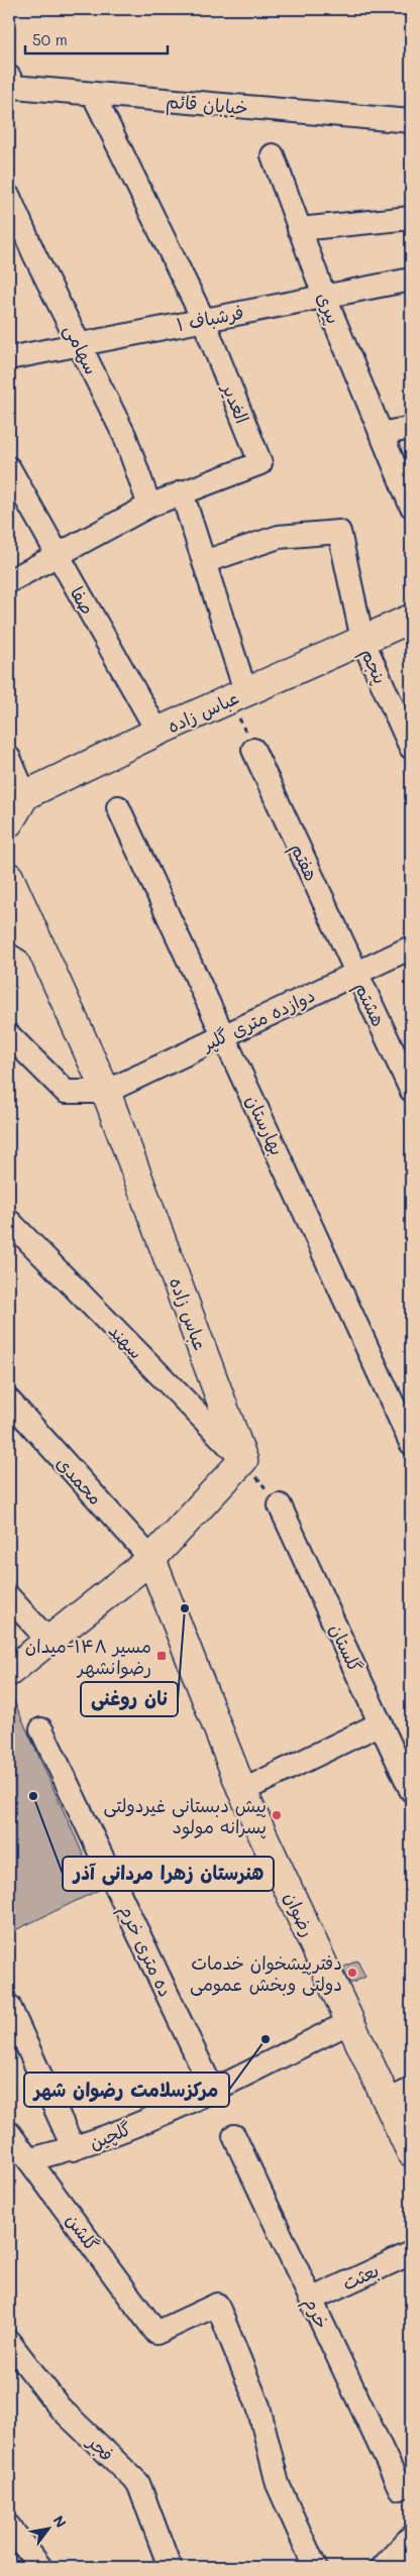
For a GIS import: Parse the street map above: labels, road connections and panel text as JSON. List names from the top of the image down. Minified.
{"streets":{"main road":["عباس زاده","رضوان"],"street":["خیابان قائم","پیری","فرشباف ۱","سهامی","الغدیر","صفا","پنجم","هفتم","هشتم","دوازده متری گلپر","بهارستان","سهند","محمدی","گلستان","ده متری خرم","گلچین","گلشن","بعثت","خرم","فجر"]},"crossings":[["خیابان قائم","الغدیر"],["پیری","فرشباف ۱"],["فرشباف ۱","سهامی"],["فرشباف ۱","الغدیر"],["سهامی","الغدیر"],["الغدیر","صفا"],["صفا","عباس زاده"],["پنجم","عباس زاده"],["عباس زاده","دوازده متری گلپر"],["عباس زاده","سهند"],["هفتم","هشتم"],["هفتم","دوازده متری گلپر"],["هشتم","دوازده متری گلپر"],["دوازده متری گلپر","بهارستان"],["محمدی","رضوان"],["رضوان","گلچین"],["ده متری خرم","گلچین"],["گلچین","گلشن"],["بعثت","خرم"]],"places":{"other":["نان روغنی","هنرستان زهرا مردانی آذر","پیش دبستانی غیردولتی پسرانه مولود","دفترپیشخوان خدمات دولتی وبخش عمومی","مرکزسلامت رضوان شهر"],"transit":["مسیر ۱۴۸-میدان رضوانشهر"]},"scale_bar":"50 m","north":"top right"}
